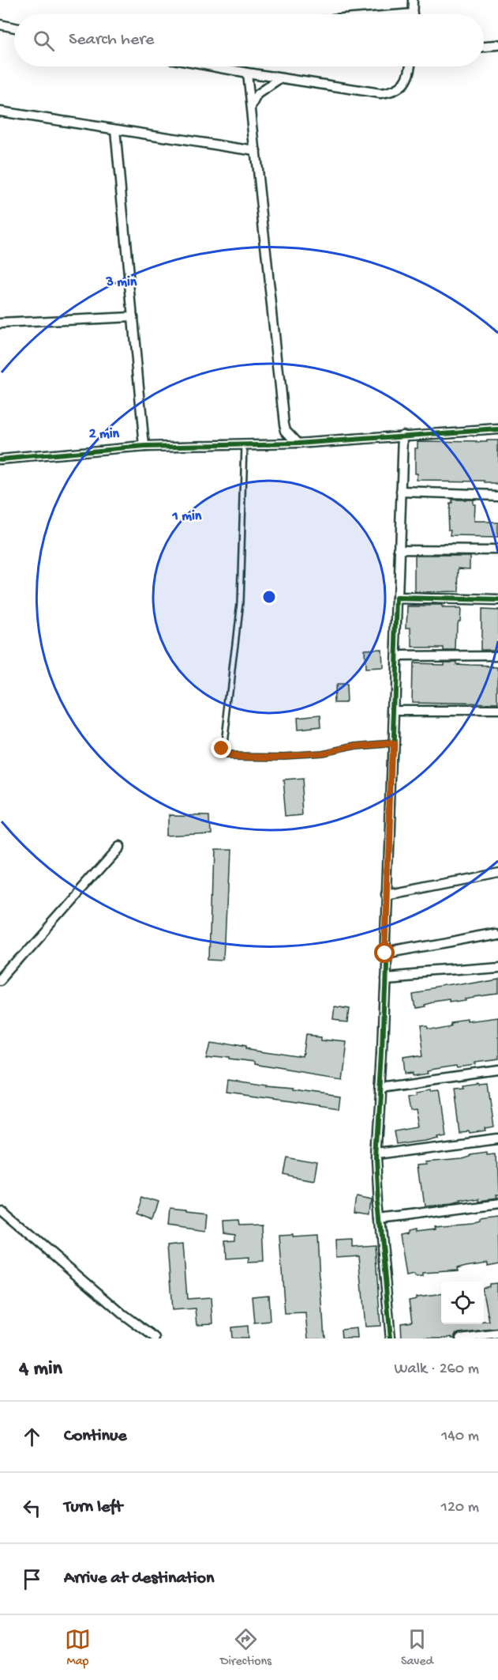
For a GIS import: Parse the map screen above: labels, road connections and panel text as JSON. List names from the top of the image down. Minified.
{"page":{"search":"Search here","heading":["4 min","Walk · 260 m"],"list":[["Continue","140 m"],["Turn left","120 m"],"Arrive at destination"],"nav":["Map","Directions","Saved"]},"rings":["3 min","2 min","1 min"]}
